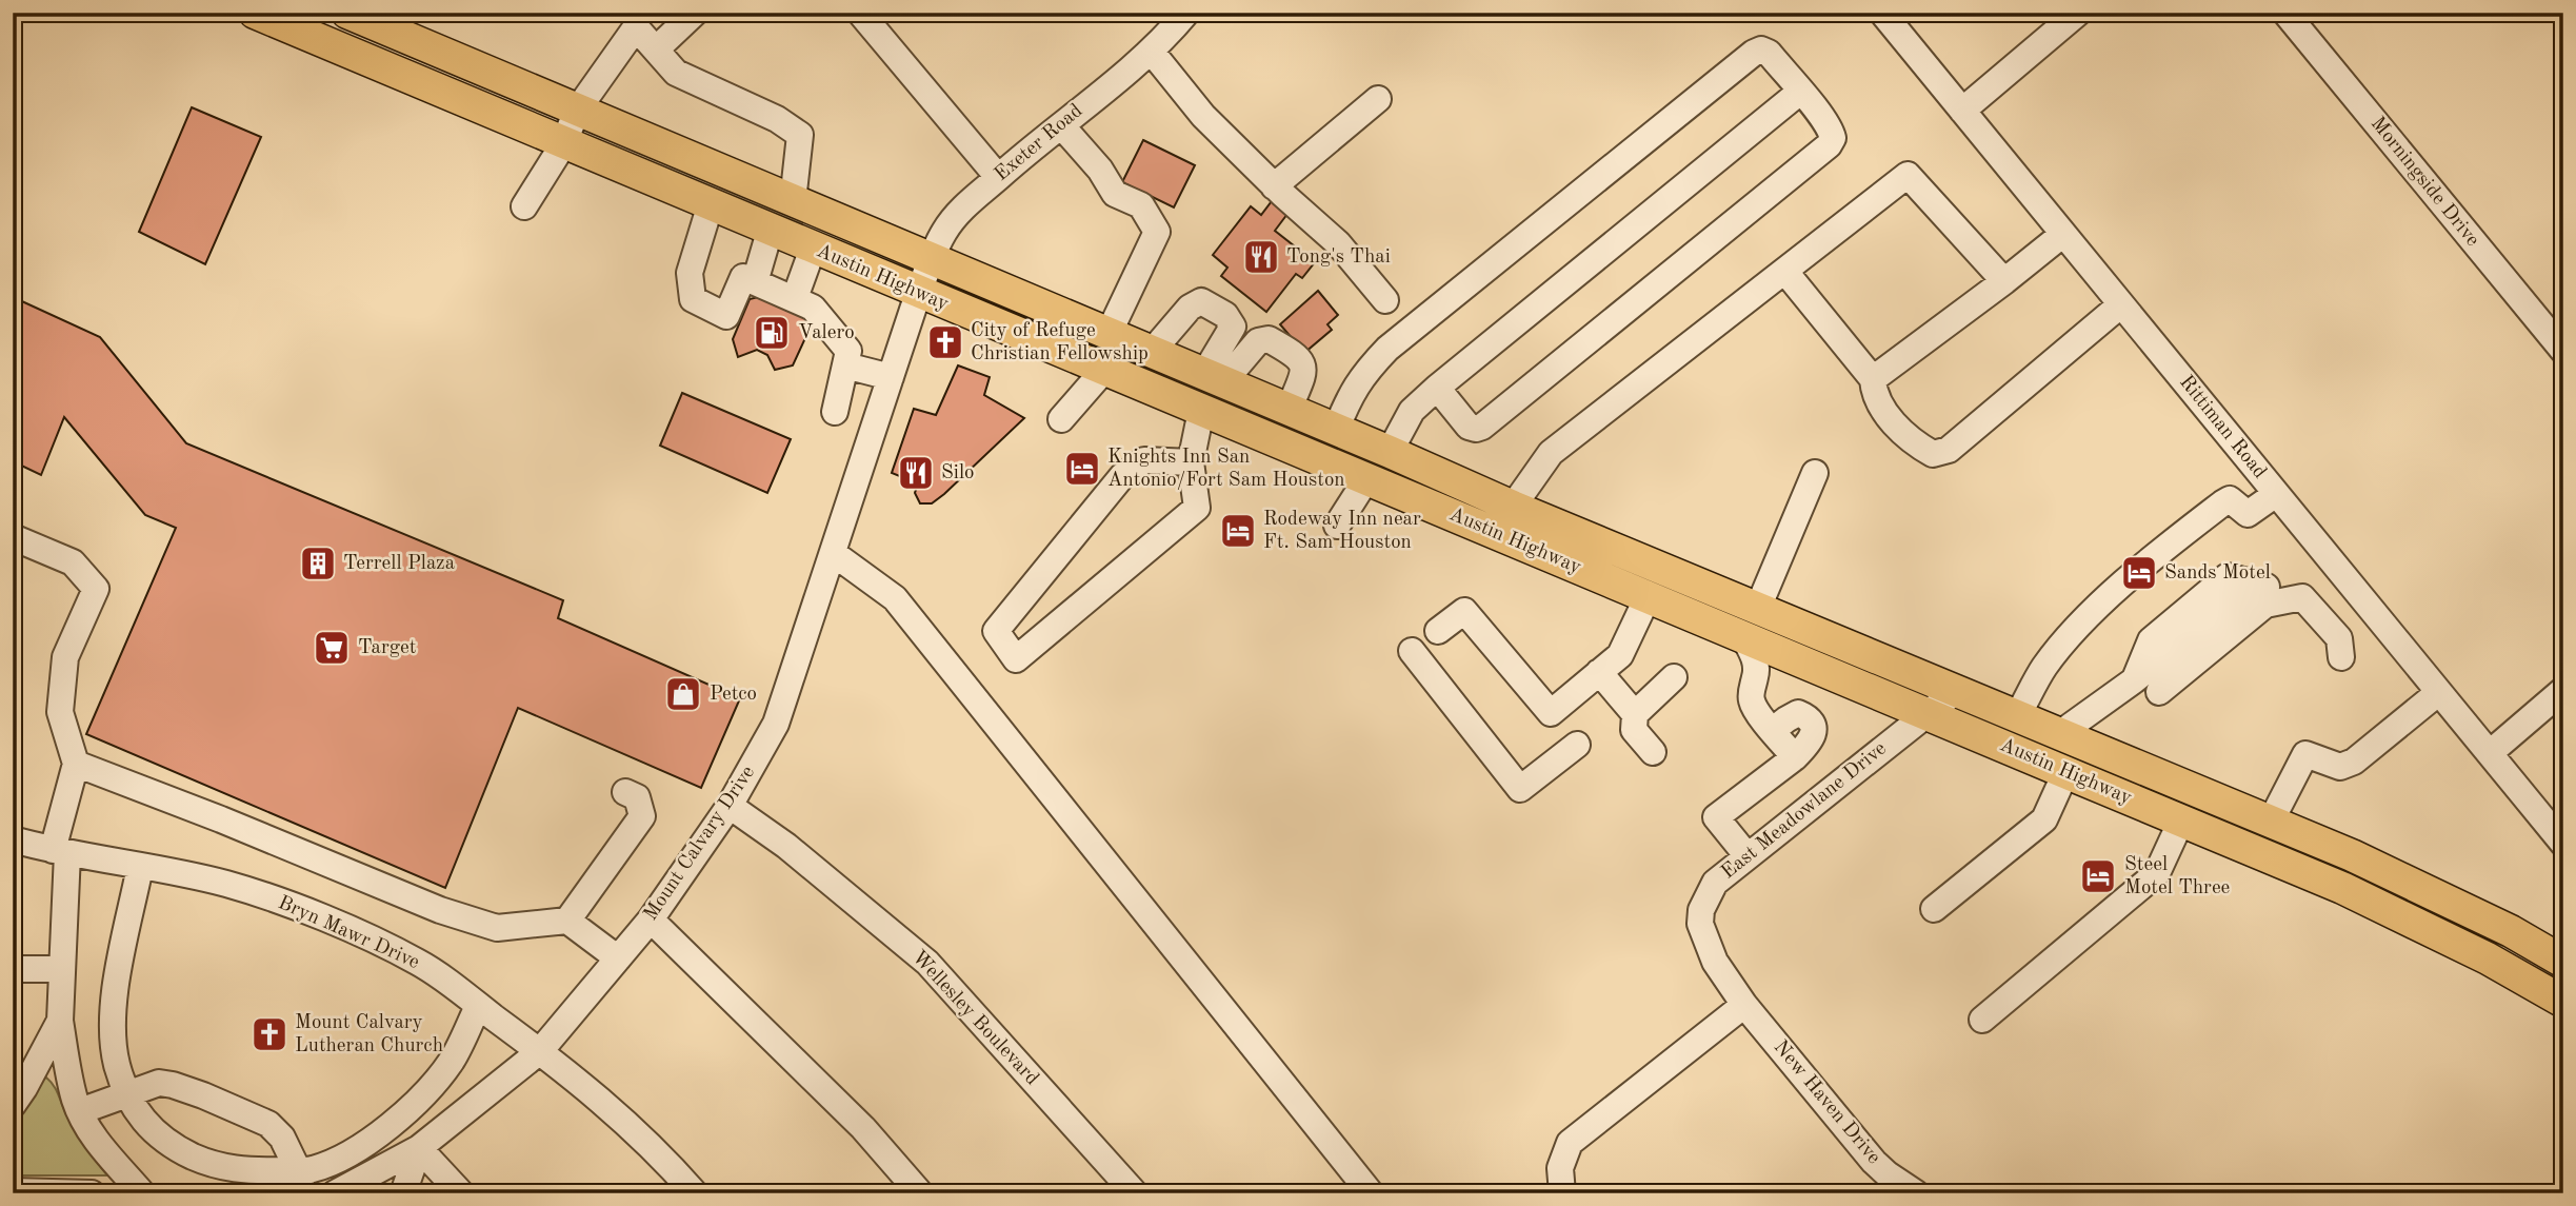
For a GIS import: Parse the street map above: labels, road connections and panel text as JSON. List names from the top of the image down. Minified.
{"streets":{"main road":["Austin Highway"],"street":["Exeter Road","Morningside Drive","Rittiman Road","East Meadowlane Drive","Mount Calvary Drive","Bryn Mawr Drive","Wellesley Boulevard","New Haven Drive"]},"crossings":[["Exeter Road","Austin Highway"],["Exeter Road","Mount Calvary Drive"],["Austin Highway","East Meadowlane Drive"],["Austin Highway","Mount Calvary Drive"],["East Meadowlane Drive","New Haven Drive"],["Mount Calvary Drive","Bryn Mawr Drive"],["Mount Calvary Drive","Wellesley Boulevard"]],"places":{"restaurant":["Tong's Thai","Silo"],"fuel station":["Valero"],"church":["City of Refuge Christian Fellowship","Mount Calvary Lutheran Church"],"hotel":["Knights Inn San Antonio/Fort Sam Houston","Rodeway Inn near Ft. Sam Houston","Sands Motel","Steel Motel Three"],"building":["Terrell Plaza"],"supermarket":["Target"],"shop":["Petco"]}}
